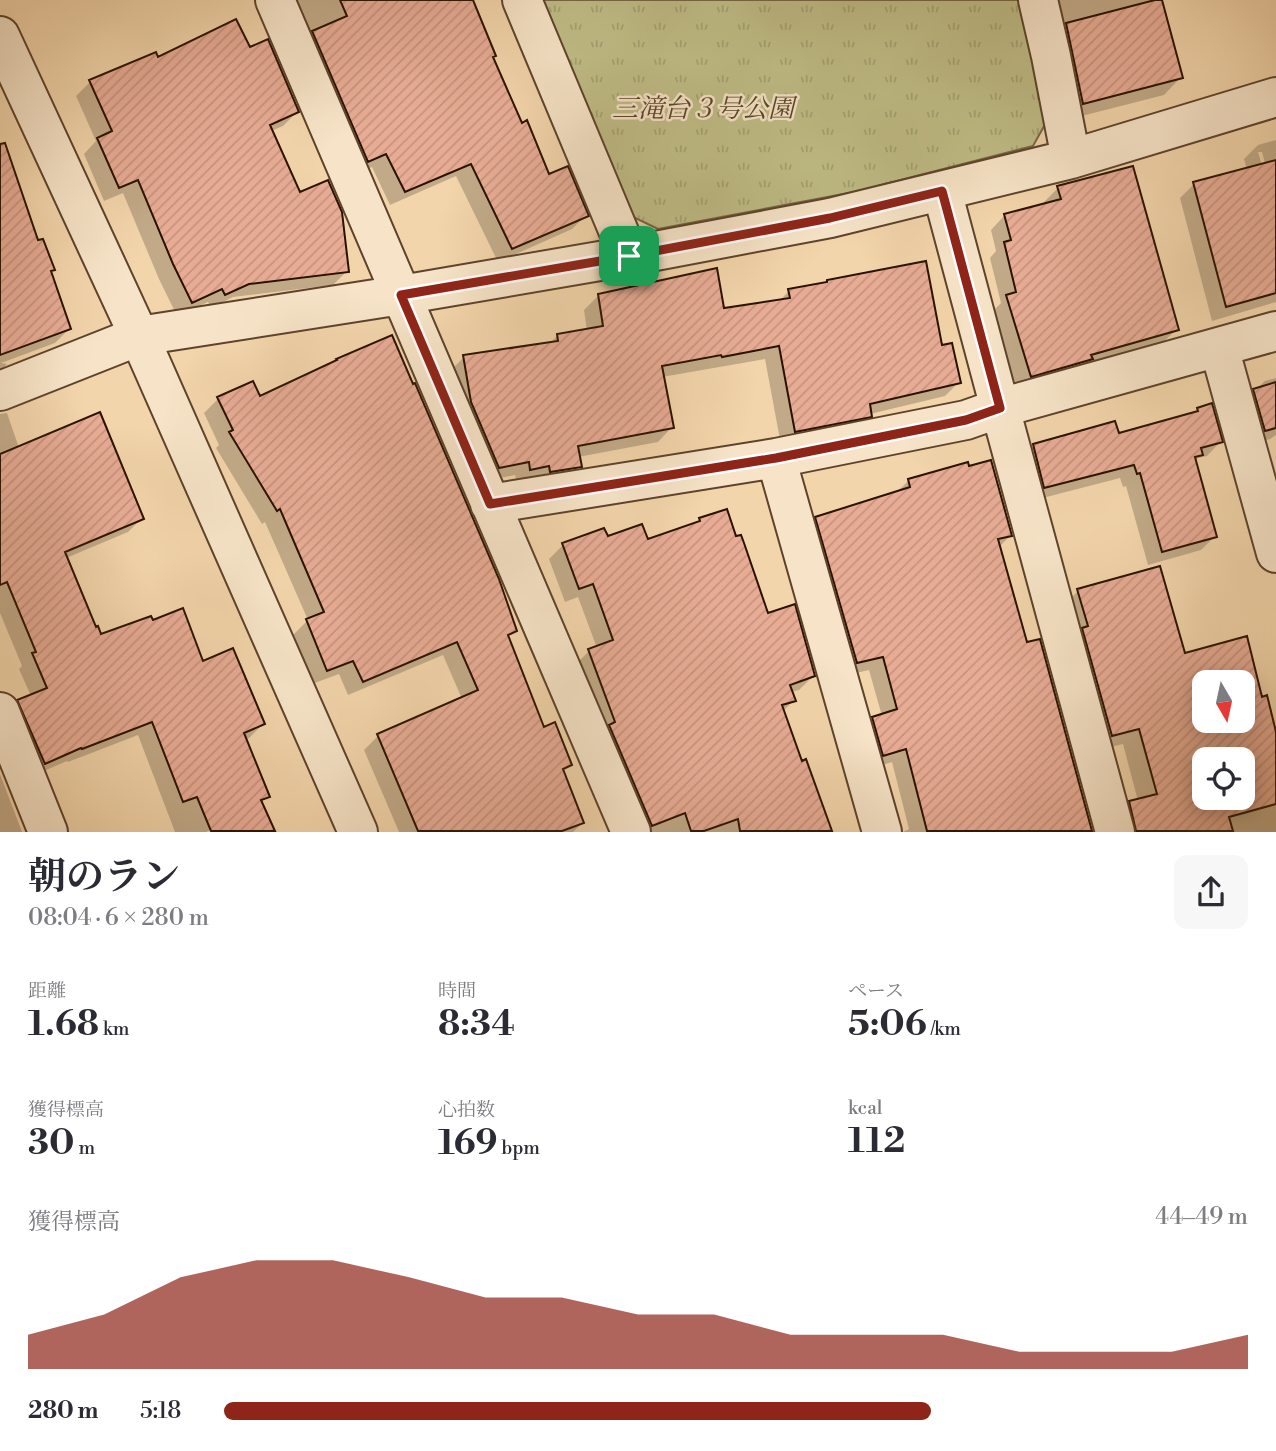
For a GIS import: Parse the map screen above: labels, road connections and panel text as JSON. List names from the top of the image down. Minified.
{"parks":["三滝台３号公園"],"north":"bottom","page":{"heading":["朝のラン","08:04 · 6 × 280 m"],"stats":[["距離","1.68 km"],["時間","8:34"],["ペース","5:06 /km"],["獲得標高","30 m"],["心拍数","169 bpm"],["kcal","112"]],"chart":["獲得標高","44–49 m"],"list":[{"name":"280 m","note":"5:18"}]}}
